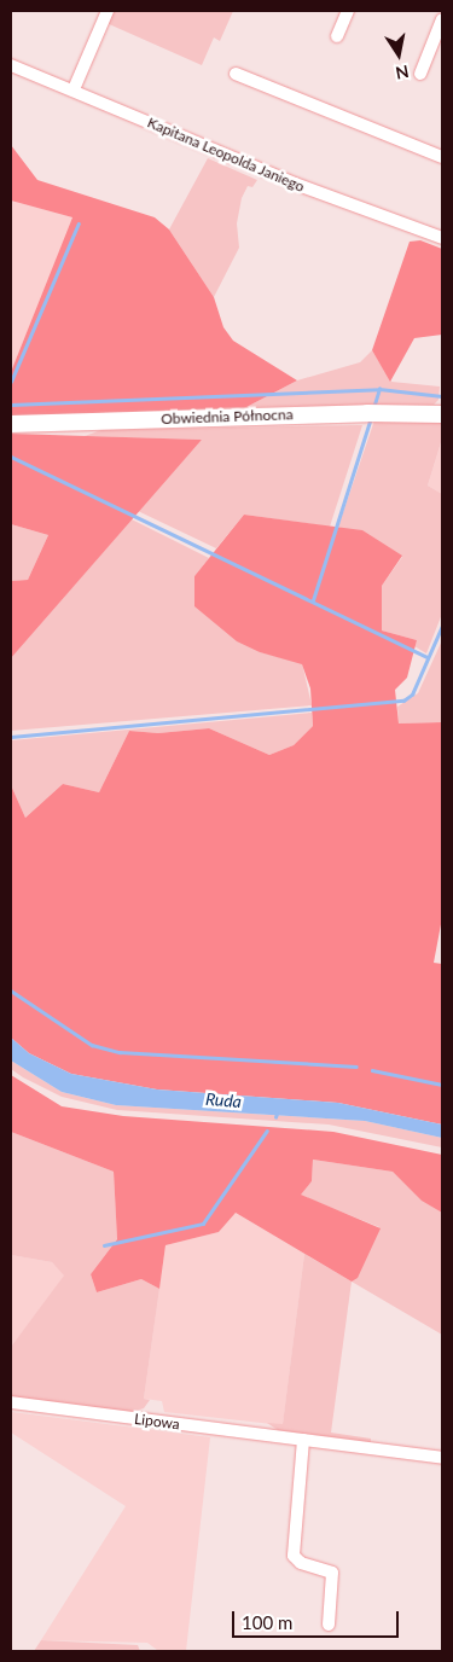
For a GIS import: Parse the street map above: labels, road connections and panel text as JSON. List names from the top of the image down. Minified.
{"streets":{"main road":["Obwiednia Północna"],"street":["Kapitana Leopolda Janiego","Lipowa"]},"water":["Ruda"],"scale_bar":"100 m","north":"bottom"}
